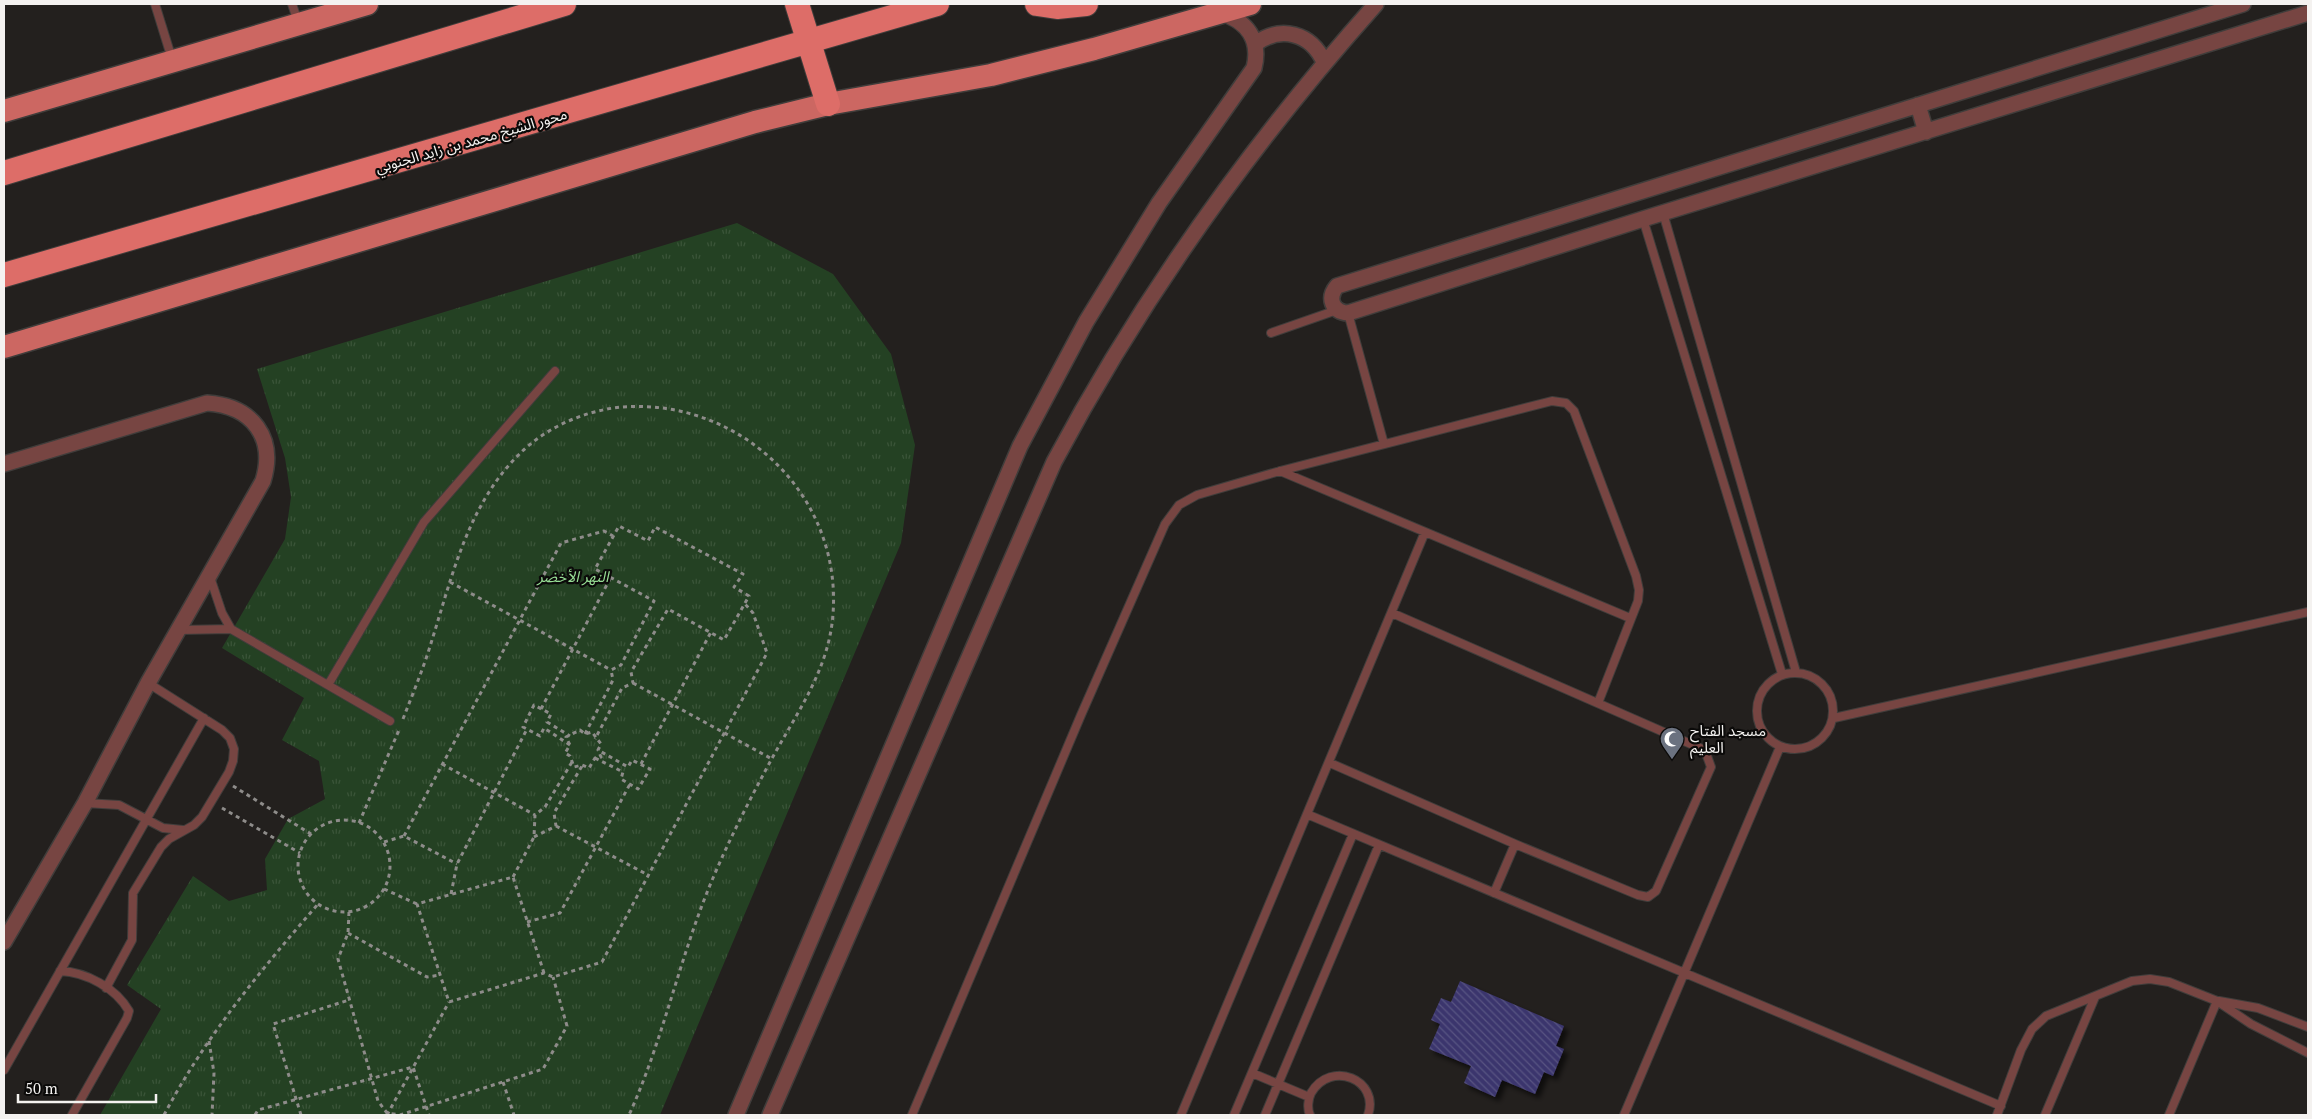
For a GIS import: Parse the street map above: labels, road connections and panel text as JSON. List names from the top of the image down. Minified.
{"streets":{"highway":["محور الشيخ محمد بن زايد الجنوبي"]},"parks":["النهر الأخضر"],"places":{"mosque":["مسجد الفتاح العليم"]},"scale_bar":"50 m"}
